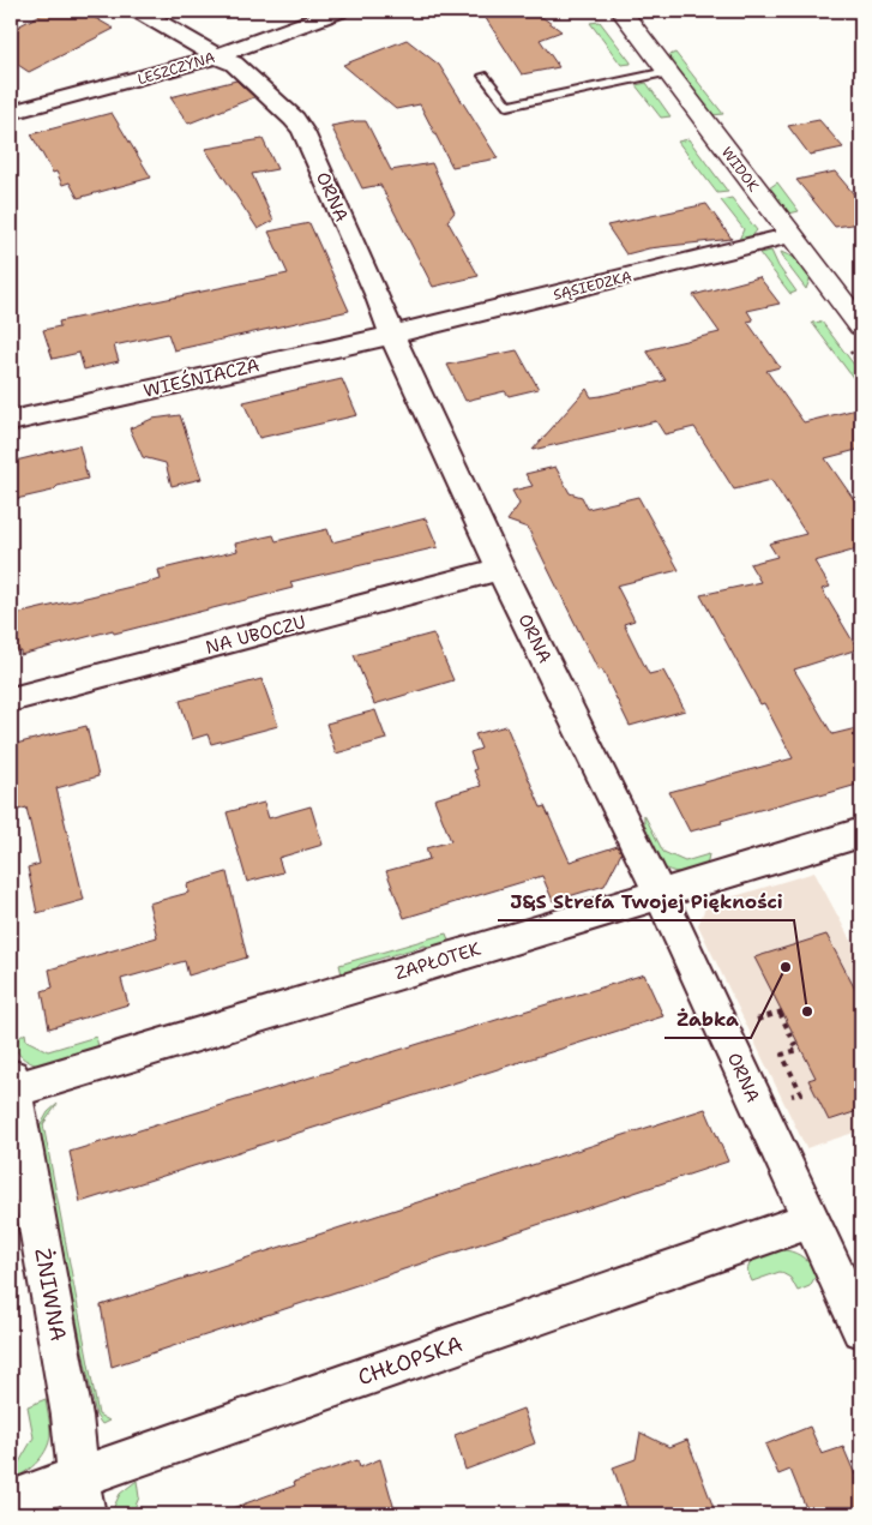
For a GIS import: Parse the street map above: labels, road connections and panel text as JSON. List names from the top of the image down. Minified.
{"streets":{"street":["LESZCZYNA","WIDOK","ORNA","SĄSIEDZKA","WIEŚNIACZA","NA UBOCZU","ZAPŁOTEK","ŻNIWNA","CHŁOPSKA"]},"crossings":[["LESZCZYNA","ORNA"],["WIDOK","SĄSIEDZKA"],["ORNA","SĄSIEDZKA"],["ORNA","WIEŚNIACZA"],["ORNA","NA UBOCZU"],["ORNA","ZAPŁOTEK"],["ORNA","CHŁOPSKA"],["SĄSIEDZKA","WIEŚNIACZA"],["ZAPŁOTEK","ŻNIWNA"],["ŻNIWNA","CHŁOPSKA"]],"places":["Żabka","J&S Strefa Twojej Piękności"]}
